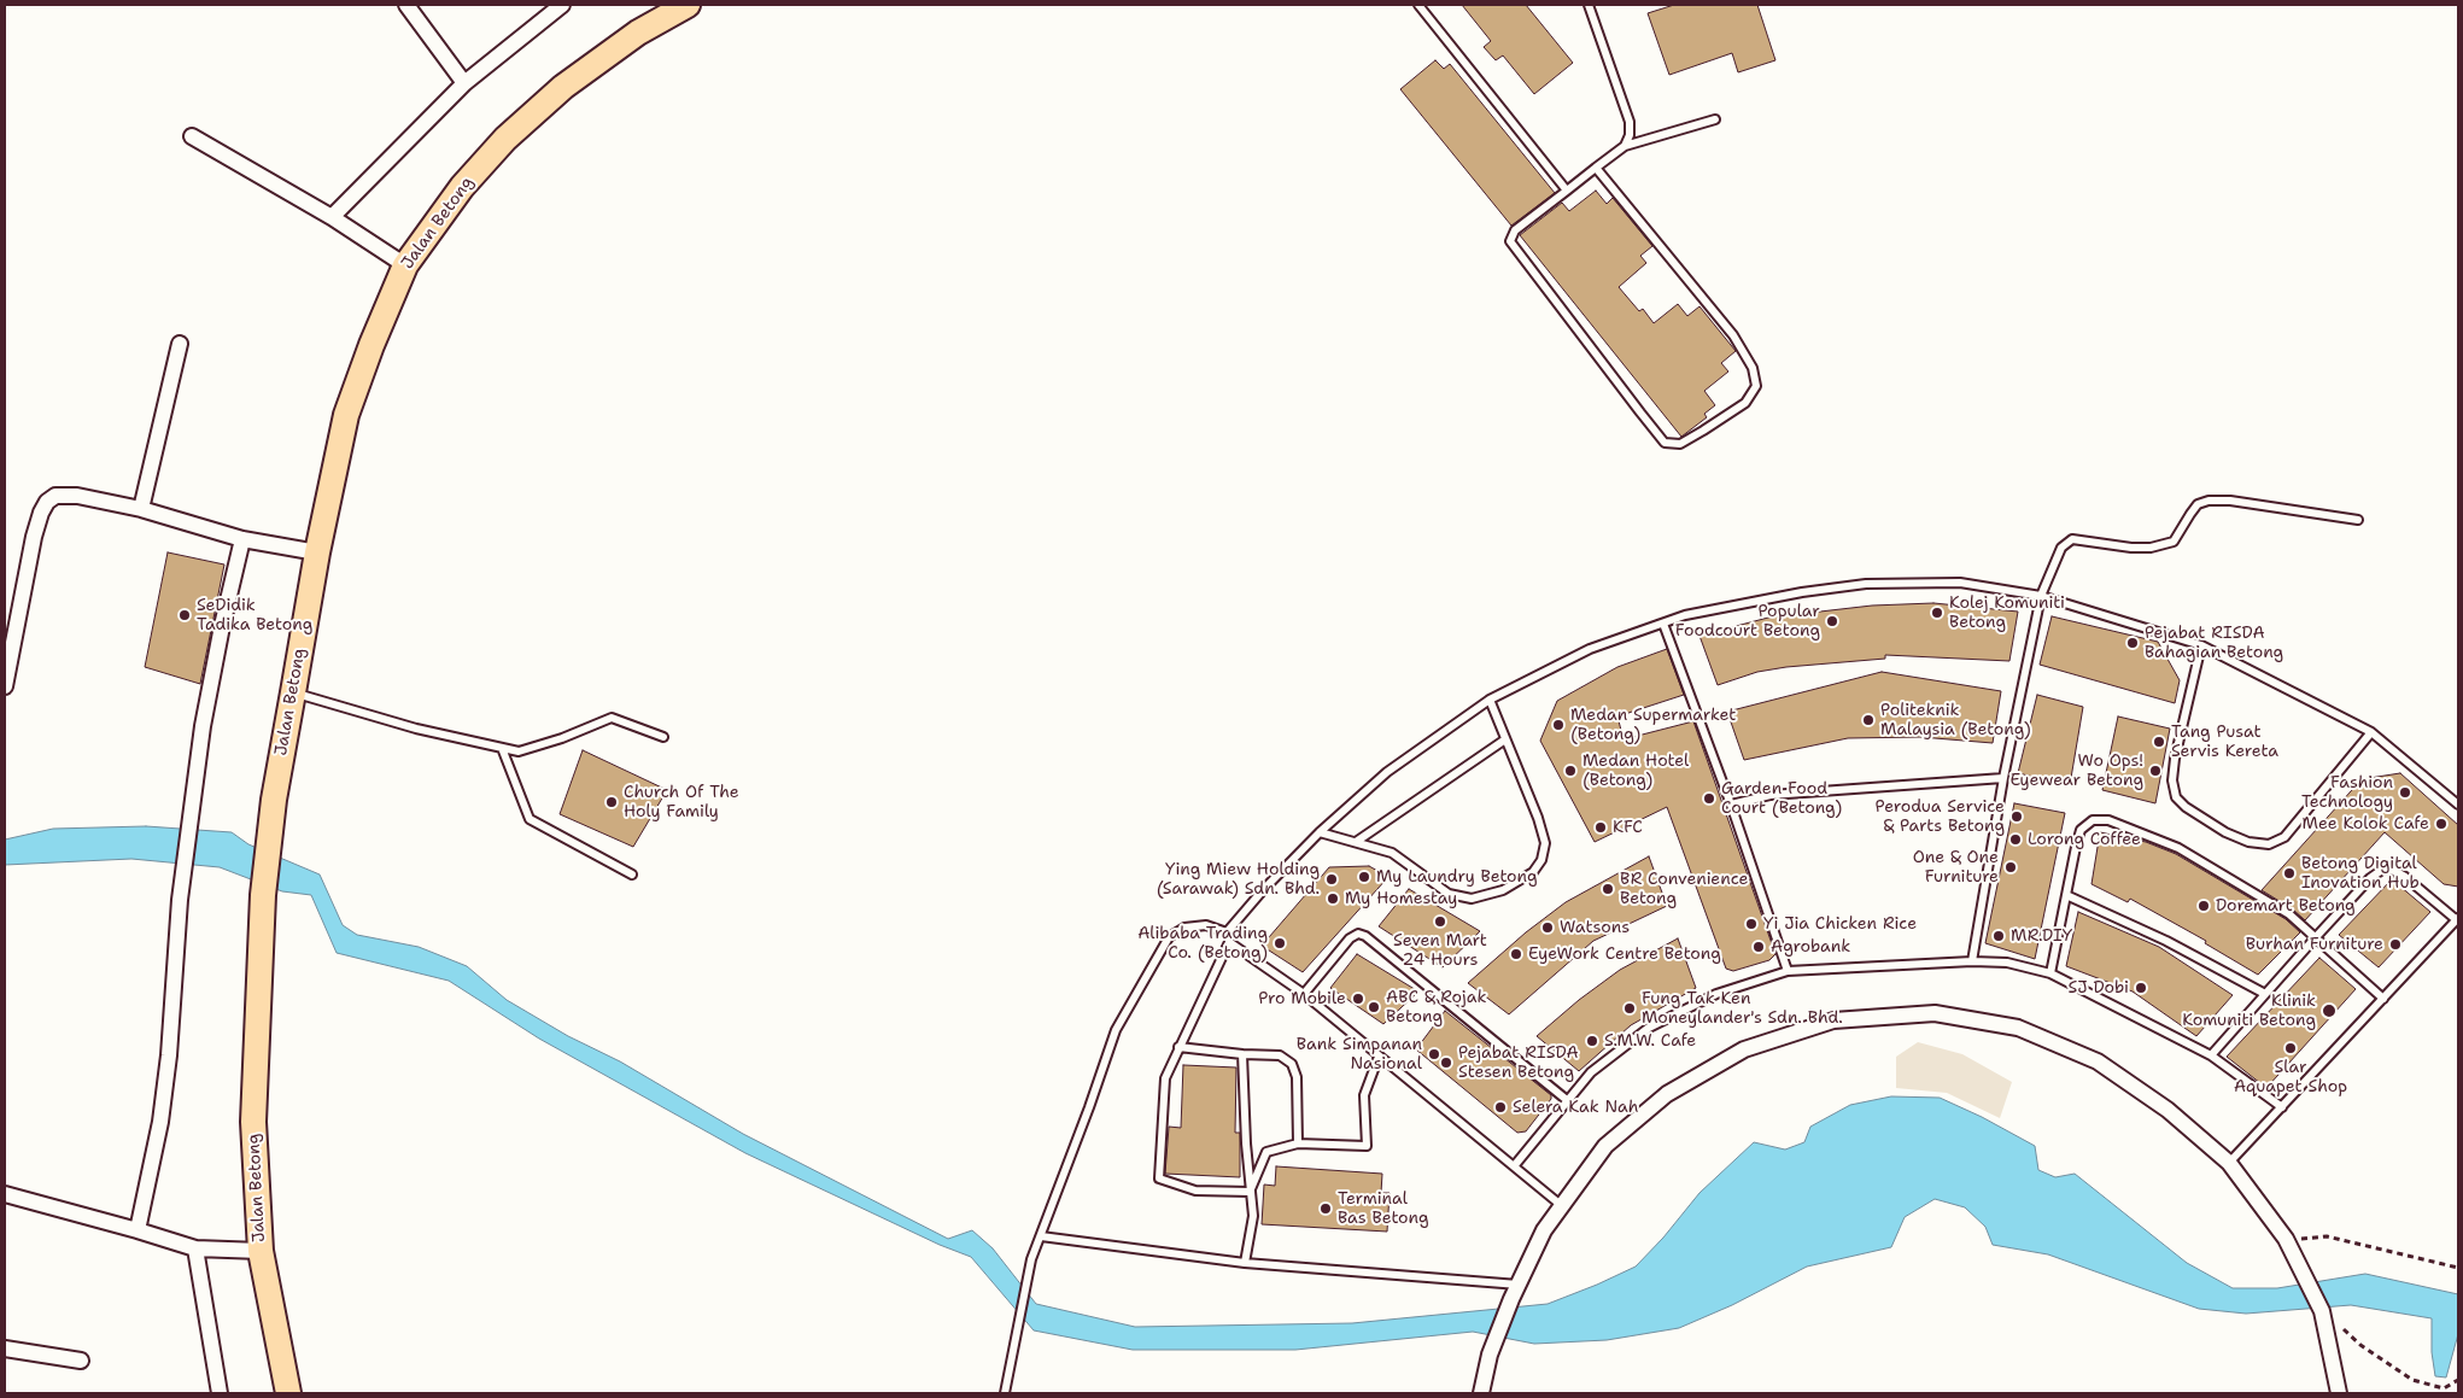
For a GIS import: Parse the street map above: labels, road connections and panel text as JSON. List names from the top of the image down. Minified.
{"streets":{"main road":["Jalan Betong"]},"places":["Kolej Komuniti Betong","SeDidik Tadika Betong","Popular Foodcourt Betong","Pejabat RISDA Bahagian Betong","Politeknik Malaysia (Betong)","Medan Supermarket (Betong)","Tang Pusat Servis Kereta","Medan Hotel (Betong)","Wo Ops! Eyewear Betong","Fashion Technology","Garden Food Court (Betong)","Church Of The Holy Family","Perodua Service & Parts Betong","Mee Kolok Cafe","KFC","Lorong Coffee","One & One Furniture","Betong Digital Inovation Hub","My Laundry Betong","Ying Miew Holding (Sarawak) Sdn. Bhd.","BR Convenience Betong","My Homestay","Doremart Betong","Seven Mart 24 Hours","Yi Jia Chicken Rice","Watsons","MR.DIY","Alibaba Trading Co. (Betong)","Burhan Furniture","Agrobank","EyeWork Centre Betong","SJ Dobi","Pro Mobile","ABC & Rojak Betong","Fung Tak Ken Moneylander's Sdn. Bhd.","Klinik Komuniti Betong","S.M.W. Cafe","Slar Aquapet Shop","Bank Simpanan Nasional","Pejabat RISDA Stesen Betong","Selera Kak Nah","Terminal Bas Betong"]}
